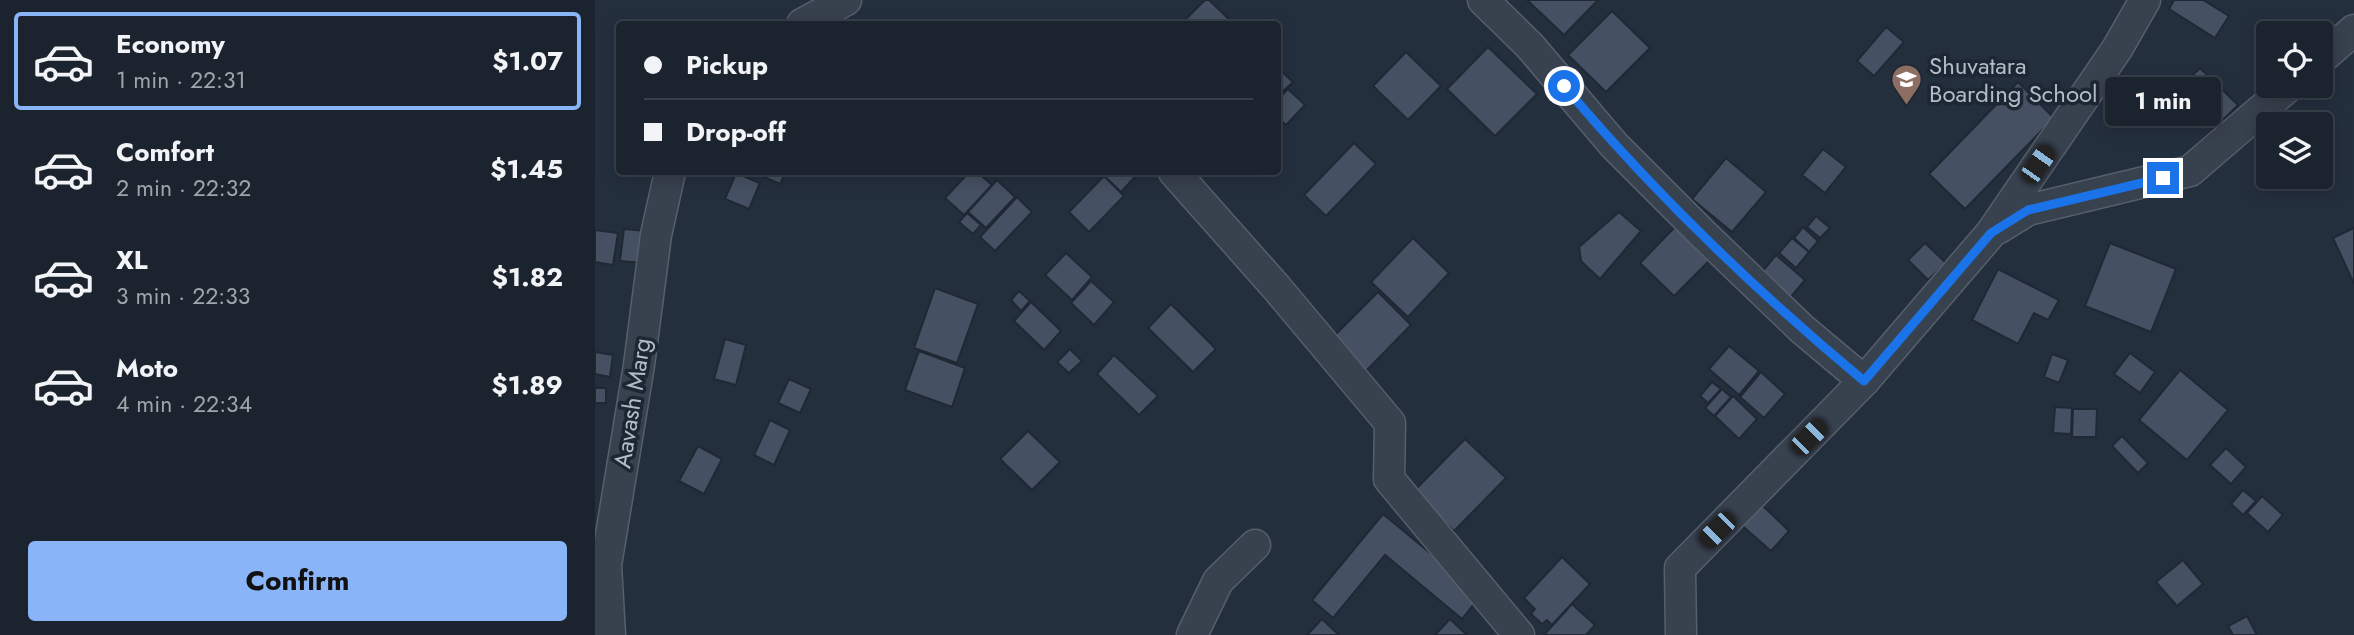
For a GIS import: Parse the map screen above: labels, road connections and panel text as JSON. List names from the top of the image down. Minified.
{"streets":{"street":["Aavash Marg"]},"places":{"school or university":["Shuvatara Boarding School"]},"page":{"list":[{"name":"Economy","note":"1 min · 22:31","value":"$1.07"},{"name":"Comfort","note":"2 min · 22:32","value":"$1.45"},{"name":"XL","note":"3 min · 22:33","value":"$1.82"},{"name":"Moto","note":"4 min · 22:34","value":"$1.89"}],"banner":["Pickup","Drop-off"],"bubble":"1 min","buttons":"Confirm"}}
